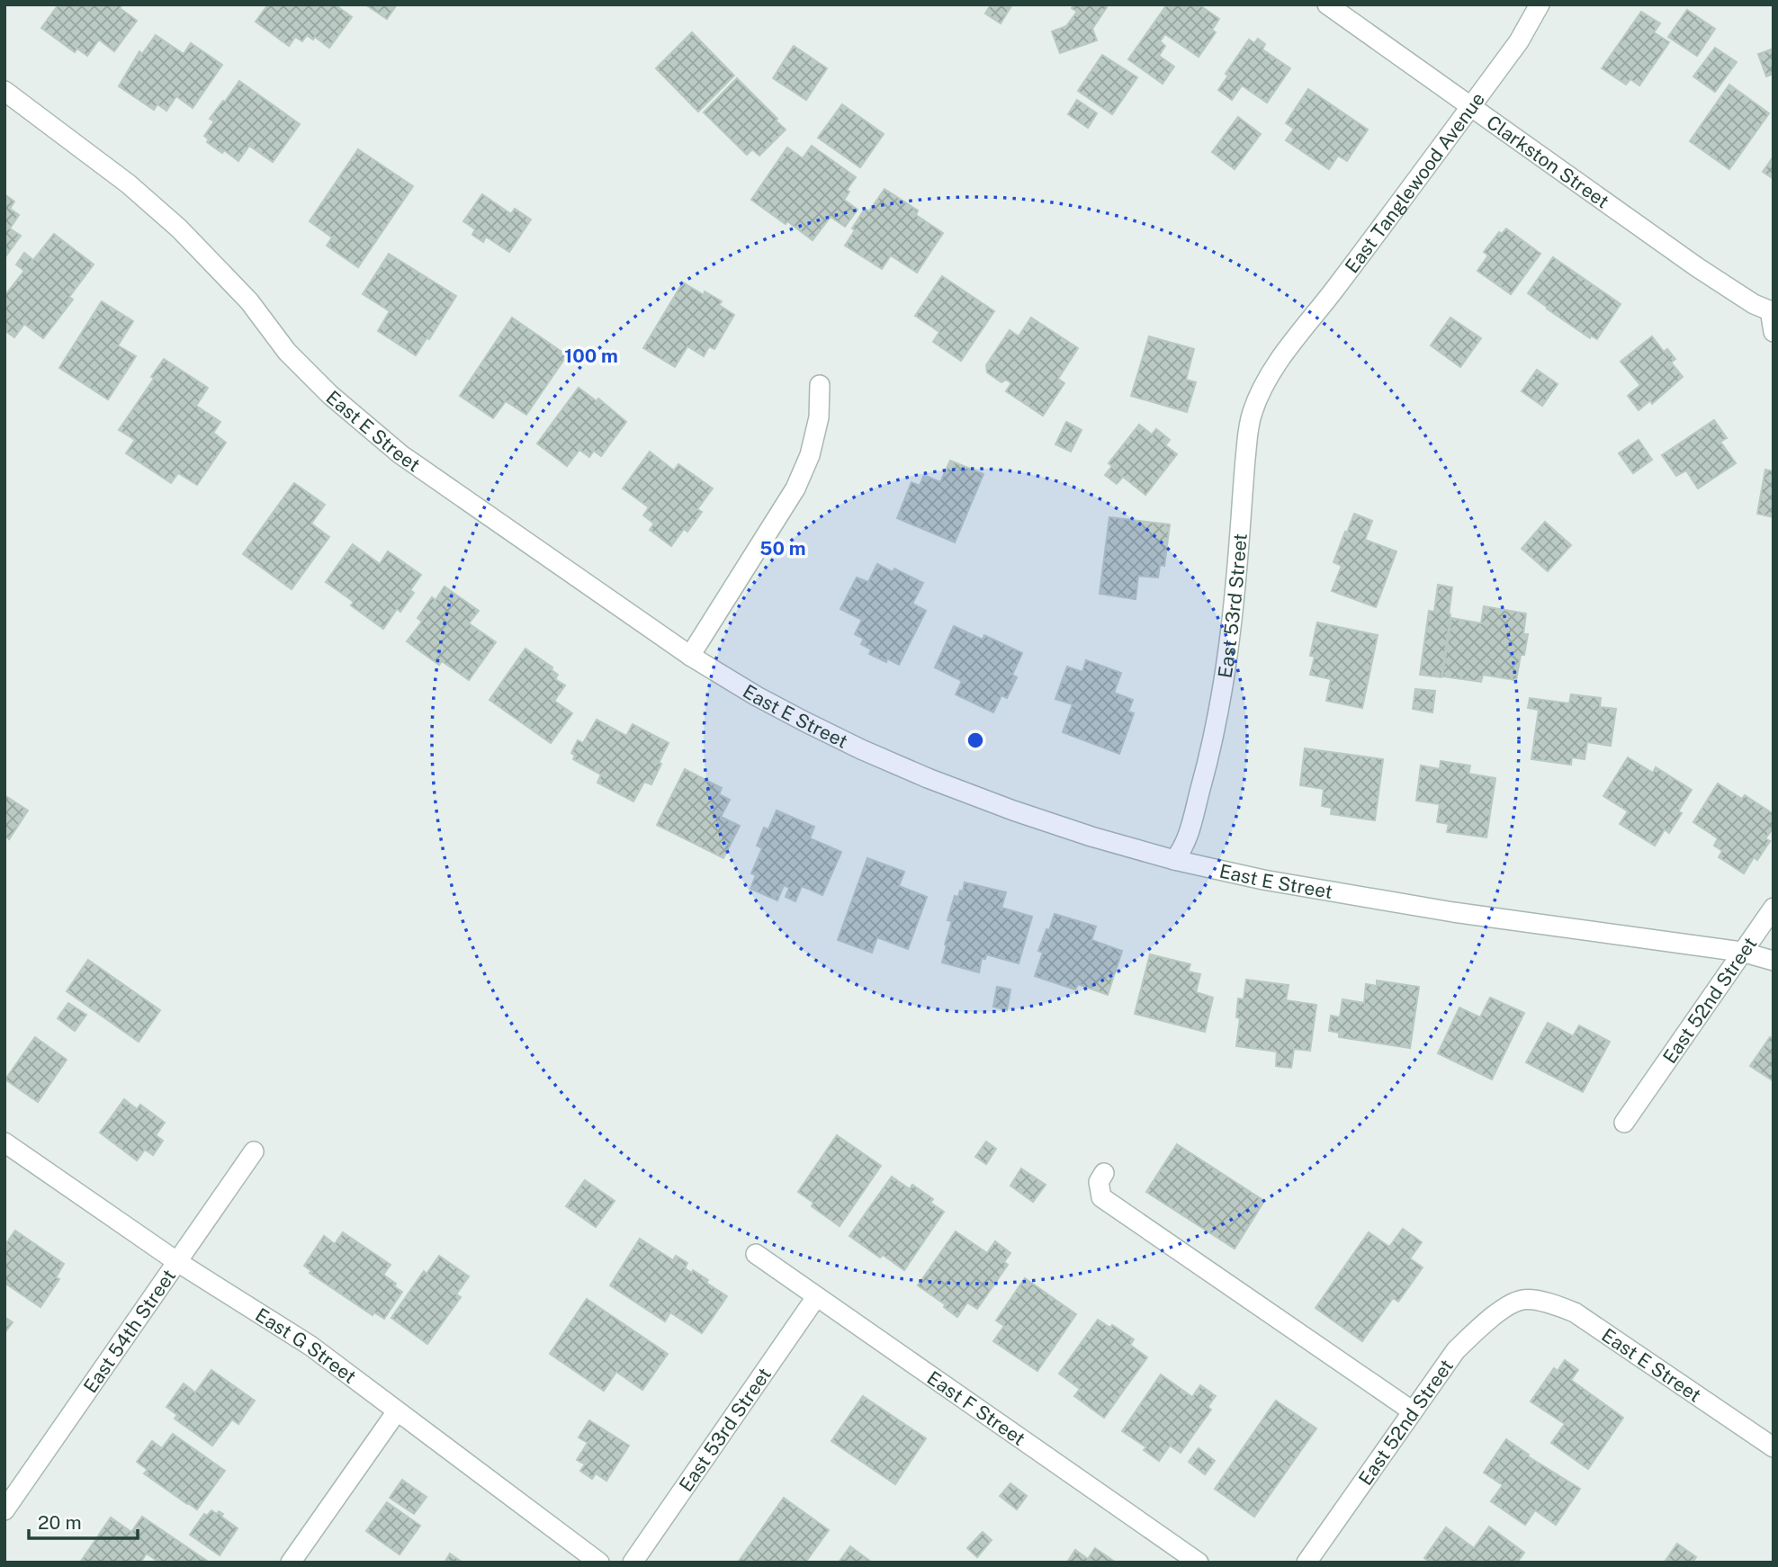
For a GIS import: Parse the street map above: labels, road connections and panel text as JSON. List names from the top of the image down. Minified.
{"streets":{"street":["Clarkston Street","East Tanglewood Avenue","East E Street","East 53rd Street","East 52nd Street","East 54th Street","East G Street","East F Street"]},"crossings":[["Clarkston Street","East Tanglewood Avenue"],["East Tanglewood Avenue","East 53rd Street"],["East E Street","East 53rd Street"],["East E Street","East 52nd Street"],["East 53rd Street","East F Street"],["East 54th Street","East G Street"]],"scale_bar":"20 m","rings":["100 m","50 m"]}
